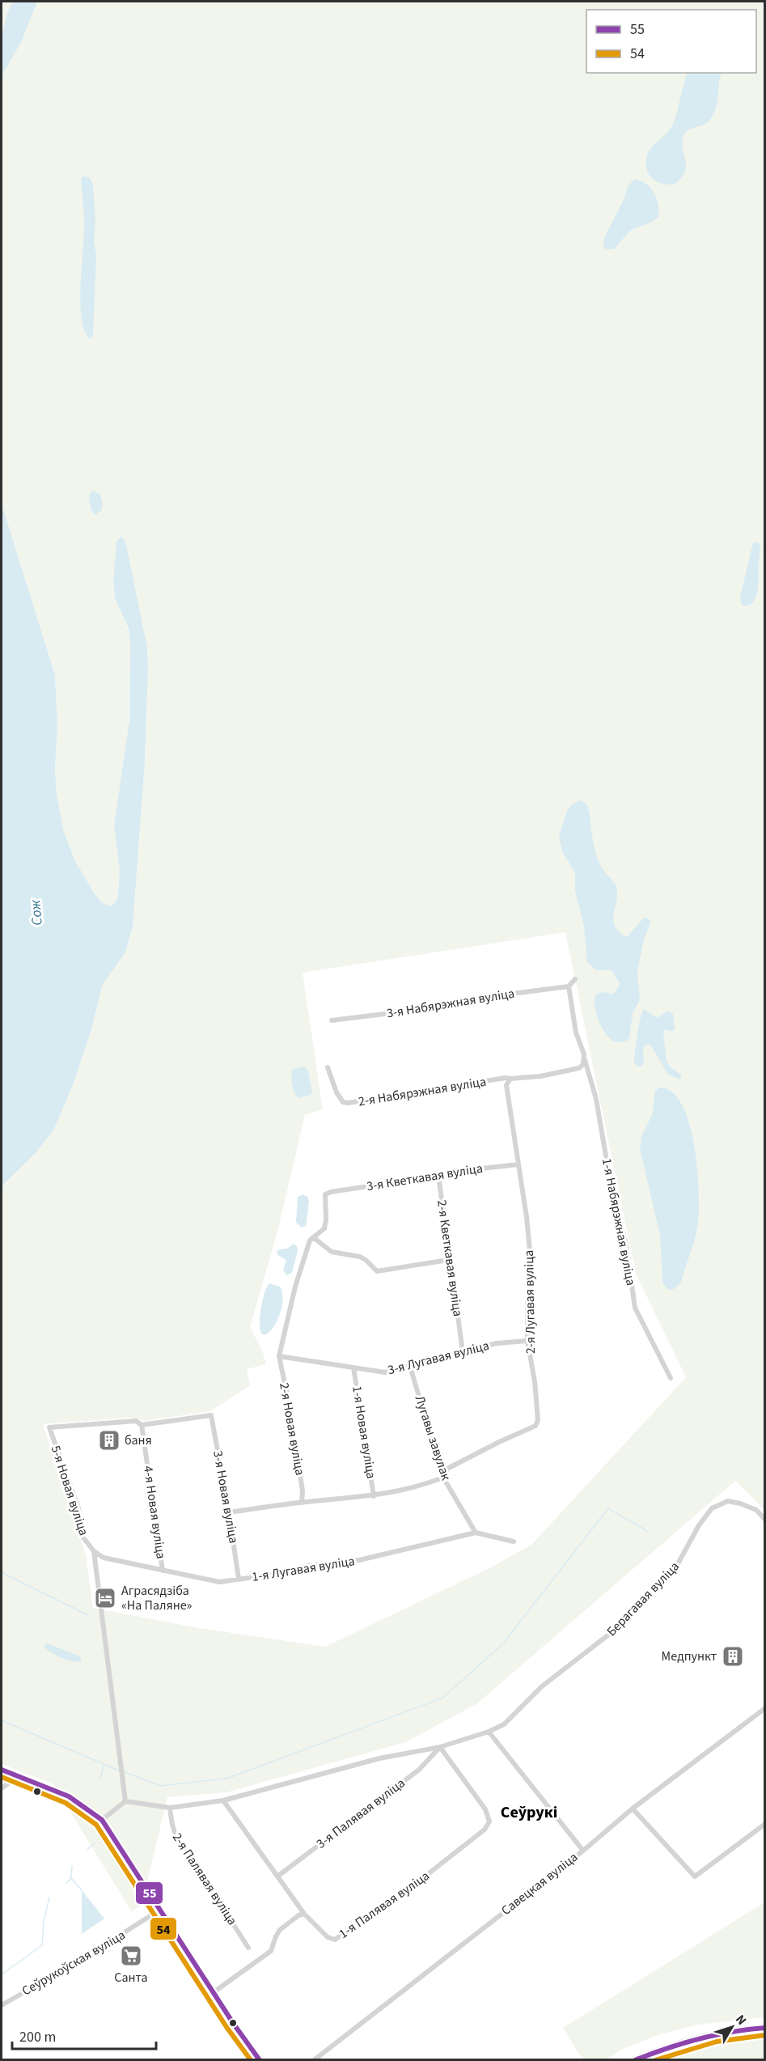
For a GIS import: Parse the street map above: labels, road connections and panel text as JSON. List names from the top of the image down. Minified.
{"streets":{"street":["3-я Набярэжная вуліца","2-я Набярэжная вуліца","3-я Кветкавая вуліца","1-я Набярэжная вуліца","2-я Кветкавая вуліца","2-я Лугавая вуліца","3-я Лугавая вуліца","2-я Новая вуліца","1-я Новая вуліца","Лугавы завулак","5-я Новая вуліца","3-я Новая вуліца","4-я Новая вуліца","1-я Лугавая вуліца","Берагавая вуліца","3-я Палявая вуліца","2-я Палявая вуліца","Савецкая вуліца","1-я Палявая вуліца","Сеўрукоўская вуліца"]},"crossings":[["2-я Набярэжная вуліца","1-я Набярэжная вуліца"],["2-я Набярэжная вуліца","2-я Лугавая вуліца"],["3-я Кветкавая вуліца","2-я Кветкавая вуліца"],["3-я Кветкавая вуліца","2-я Лугавая вуліца"],["2-я Кветкавая вуліца","3-я Лугавая вуліца"],["2-я Лугавая вуліца","3-я Лугавая вуліца"],["2-я Лугавая вуліца","2-я Новая вуліца"],["2-я Лугавая вуліца","1-я Новая вуліца"],["2-я Лугавая вуліца","Лугавы завулак"],["2-я Лугавая вуліца","3-я Новая вуліца"],["3-я Лугавая вуліца","2-я Новая вуліца"],["3-я Лугавая вуліца","1-я Новая вуліца"],["3-я Лугавая вуліца","Лугавы завулак"],["Лугавы завулак","1-я Лугавая вуліца"],["5-я Новая вуліца","3-я Новая вуліца"],["5-я Новая вуліца","4-я Новая вуліца"],["5-я Новая вуліца","1-я Лугавая вуліца"],["3-я Новая вуліца","4-я Новая вуліца"],["3-я Новая вуліца","1-я Лугавая вуліца"],["4-я Новая вуліца","1-я Лугавая вуліца"],["Берагавая вуліца","3-я Палявая вуліца"],["Берагавая вуліца","2-я Палявая вуліца"],["Берагавая вуліца","1-я Палявая вуліца"],["3-я Палявая вуліца","1-я Палявая вуліца"]],"districts":["Сеўрукі"],"water":["Сож"],"places":{"building":["баня","Медпункт"],"hotel":["Аграсядзіба «На Паляне»"],"supermarket":["Санта"]},"lines":["transit line 55","transit line 54"],"legend":["55","54"],"scale_bar":"200 m","north":"top right"}
